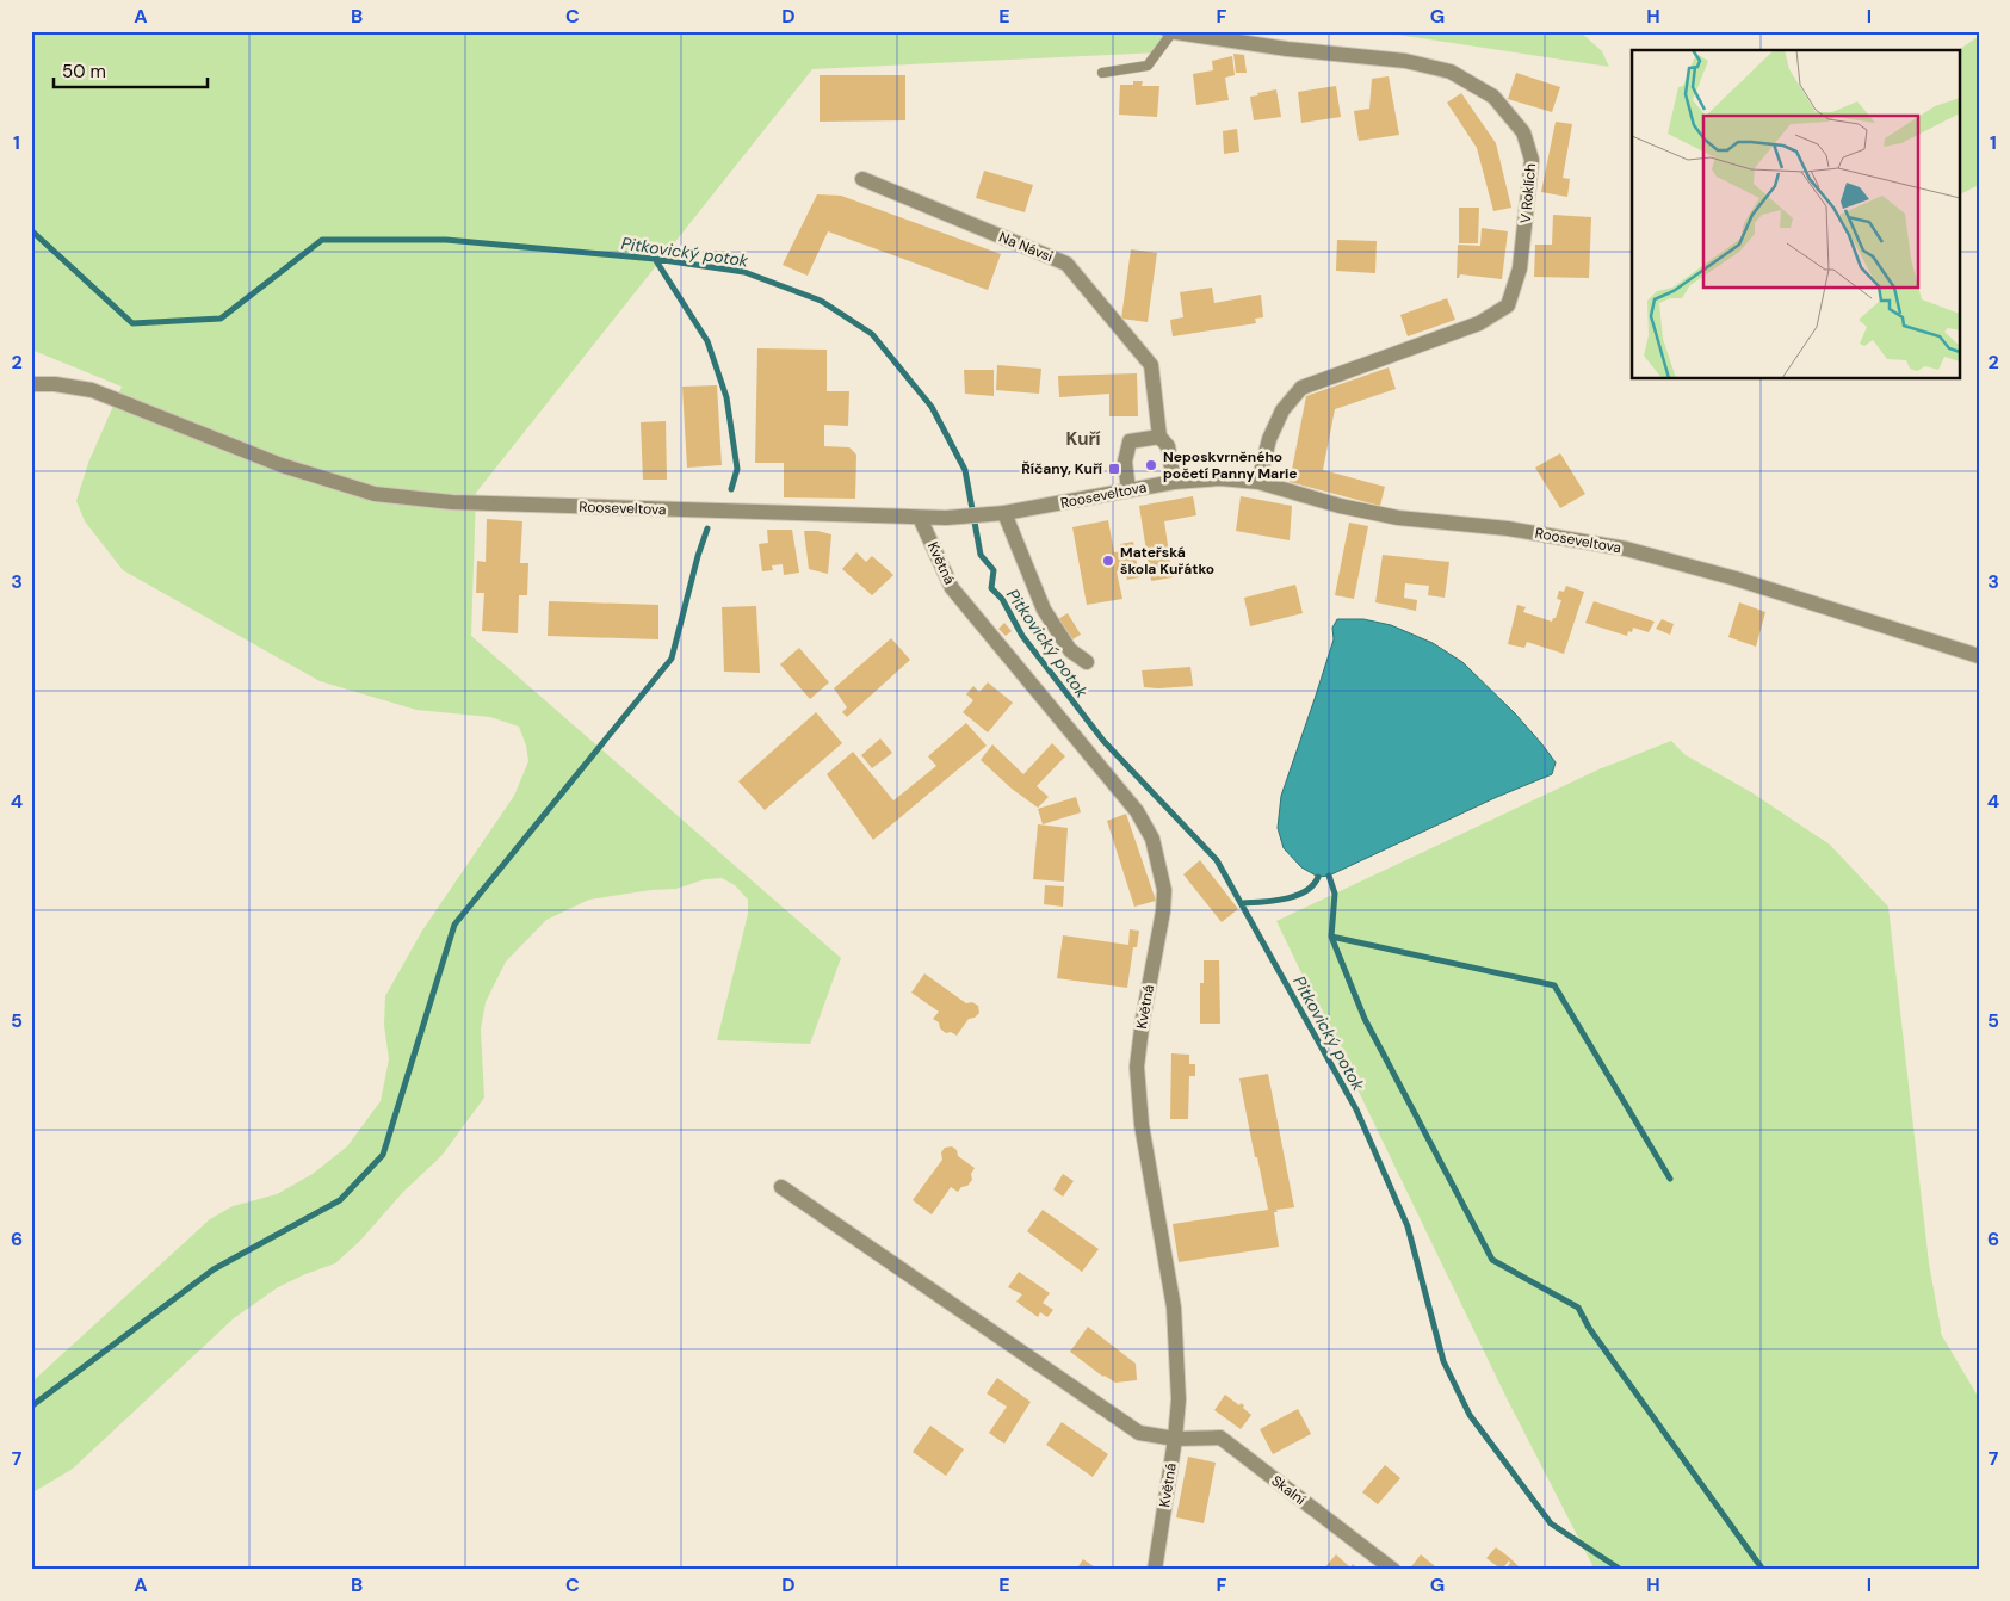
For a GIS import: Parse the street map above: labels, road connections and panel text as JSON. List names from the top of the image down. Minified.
{"streets":{"street":["V Roklích","Na Návsi","Rooseveltova","Květná","Skalní"]},"crossings":[["V Roklích","Rooseveltova"],["Na Návsi","Rooseveltova"],["Rooseveltova","Květná"],["Květná","Skalní"]],"districts":["Kuří"],"water":["Pitkovický potok"],"places":{"other":["Neposkvrněného početí Panny Marie","Mateřská škola Kuřátko"],"transit":["Říčany, Kuří"]},"scale_bar":"50 m","grid":{"columns":["A","B","C","D","E","F","G","H","I"],"rows":["1","2","3","4","5","6","7"]}}
